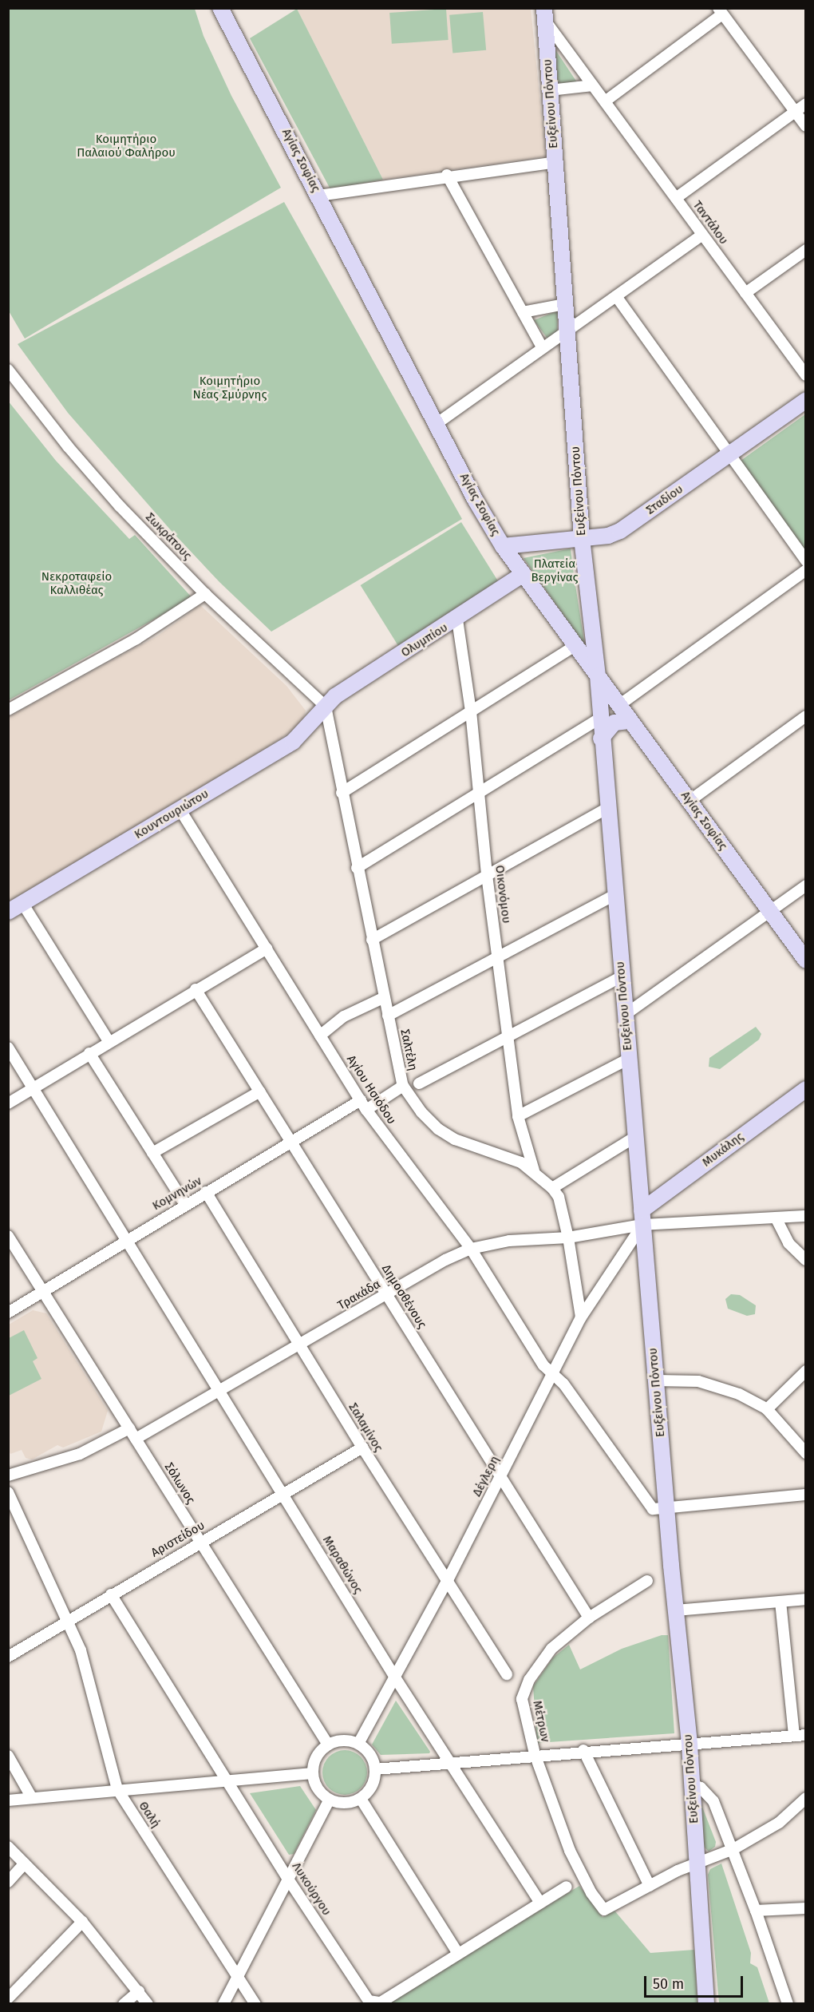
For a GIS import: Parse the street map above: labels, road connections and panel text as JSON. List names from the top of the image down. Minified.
{"streets":{"street":["Ευξείνου Πόντου","Αγίας Σοφίας","Ταντάλου","Σταδίου","Σωκράτους","Ολυμπίου","Κουντουριώτου","Οικονόμου","Σαλτέλη","Αγίου Ησιόδου","Μυκάλης","Κομνηνών","Τρακάδα","Δημοσθένους","Σαλαμίνος","Δέγλερη","Σόλωνος","Αριστείδου","Μαραθώνος","Μέτρων","Θαλή","Λυκούργου"]},"crossings":[["Ευξείνου Πόντου","Αγίας Σοφίας"],["Ευξείνου Πόντου","Ταντάλου"],["Ευξείνου Πόντου","Σταδίου"],["Ευξείνου Πόντου","Αγίου Ησιόδου"],["Ευξείνου Πόντου","Μυκάλης"],["Ευξείνου Πόντου","Τρακάδα"],["Ευξείνου Πόντου","Δέγλερη"],["Αγίας Σοφίας","Σταδίου"],["Αγίας Σοφίας","Ολυμπίου"],["Σωκράτους","Ολυμπίου"],["Σωκράτους","Κουντουριώτου"],["Σωκράτους","Σαλτέλη"],["Ολυμπίου","Κουντουριώτου"],["Ολυμπίου","Οικονόμου"],["Ολυμπίου","Σαλτέλη"],["Κουντουριώτου","Σαλτέλη"],["Κουντουριώτου","Αγίου Ησιόδου"],["Οικονόμου","Σαλτέλη"],["Σαλτέλη","Κομνηνών"],["Σαλτέλη","Τρακάδα"],["Σαλτέλη","Δέγλερη"],["Αγίου Ησιόδου","Κομνηνών"],["Αγίου Ησιόδου","Τρακάδα"],["Αγίου Ησιόδου","Δέγλερη"],["Μυκάλης","Τρακάδα"],["Μυκάλης","Δέγλερη"],["Κομνηνών","Δημοσθένους"],["Κομνηνών","Σαλαμίνος"],["Κομνηνών","Σόλωνος"],["Κομνηνών","Μαραθώνος"],["Τρακάδα","Δημοσθένους"],["Τρακάδα","Σαλαμίνος"],["Τρακάδα","Δέγλερη"],["Τρακάδα","Σόλωνος"],["Τρακάδα","Μαραθώνος"],["Δημοσθένους","Δέγλερη"],["Δημοσθένους","Μέτρων"],["Σαλαμίνος","Δέγλερη"],["Σαλαμίνος","Αριστείδου"],["Δέγλερη","Σόλωνος"],["Δέγλερη","Μαραθώνος"],["Σόλωνος","Αριστείδου"],["Αριστείδου","Μαραθώνος"],["Αριστείδου","Θαλή"],["Αριστείδου","Λυκούργου"],["Μαραθώνος","Λυκούργου"]],"parks":["Κοιμητήριο Παλαιού Φαλήρου","Κοιμητήριο Νέας Σμύρνης","Πλατεία Βεργίνας","Νεκροταφείο Καλλιθέας"],"scale_bar":"50 m"}
